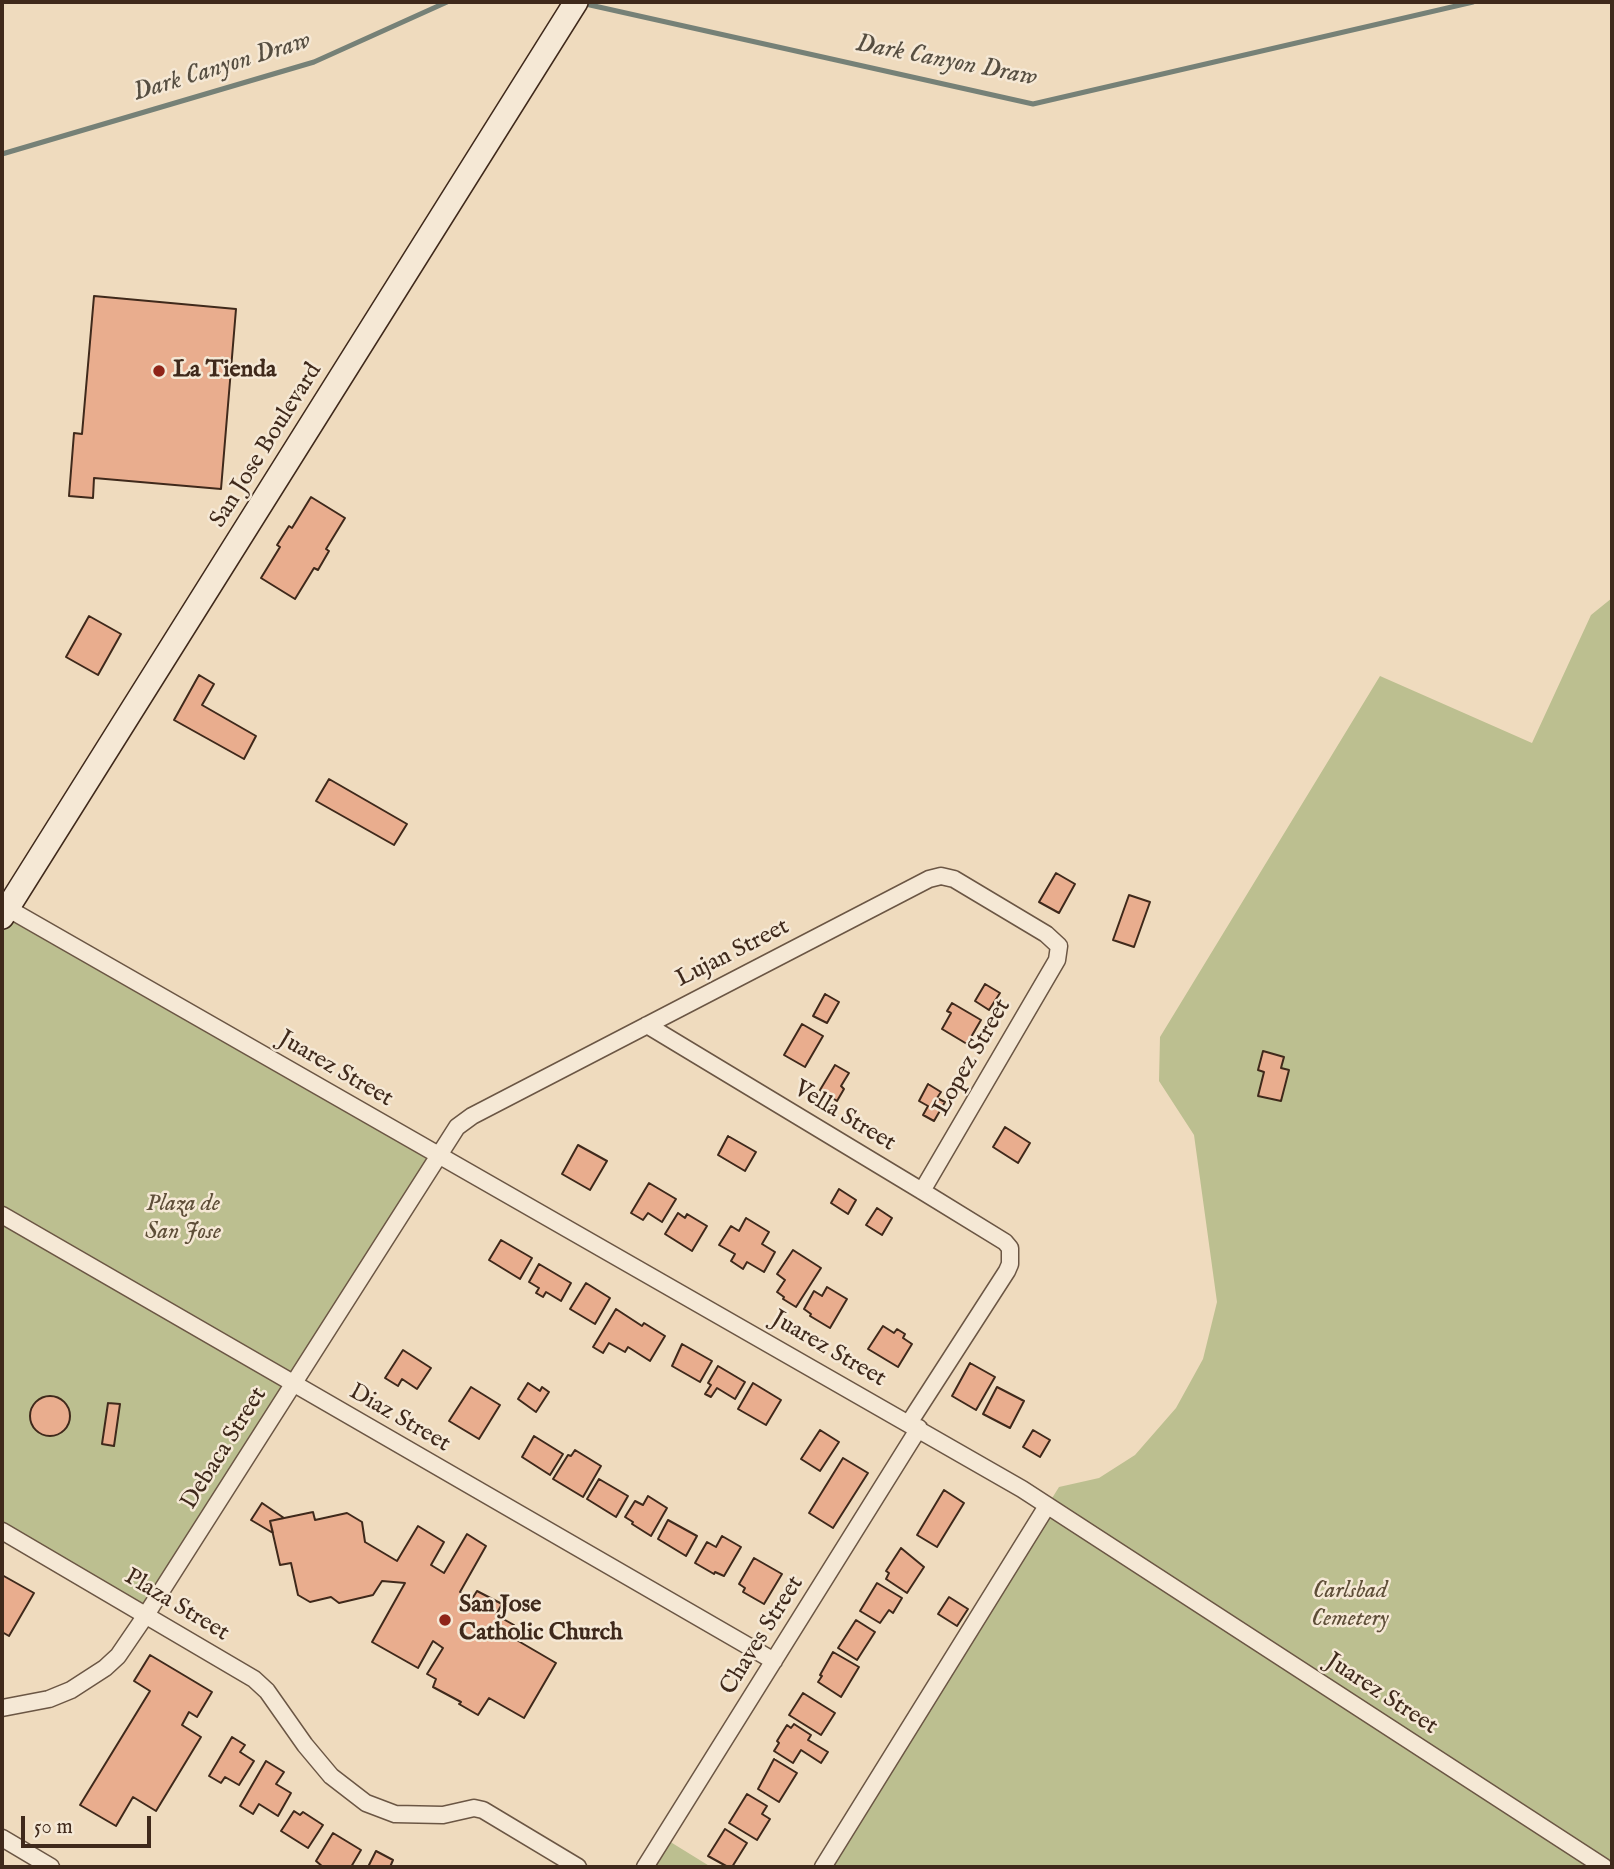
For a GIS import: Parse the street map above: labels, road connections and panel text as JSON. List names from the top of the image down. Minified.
{"streets":{"street":["San Jose Boulevard","Lujan Street","Lopez Street","Juarez Street","Vella Street","Diaz Street","Debaca Street","Plaza Street","Chaves Street"]},"crossings":[["San Jose Boulevard","Juarez Street"],["Lujan Street","Lopez Street"],["Lujan Street","Juarez Street"],["Lujan Street","Vella Street"],["Lujan Street","Debaca Street"],["Lopez Street","Vella Street"],["Juarez Street","Debaca Street"],["Juarez Street","Chaves Street"],["Vella Street","Chaves Street"],["Diaz Street","Debaca Street"],["Diaz Street","Chaves Street"],["Debaca Street","Plaza Street"]],"water":["Dark Canyon Draw"],"parks":["Plaza de San Jose","Carlsbad Cemetery"],"places":["La Tienda","San Jose Catholic Church"],"scale_bar":"50 m"}
